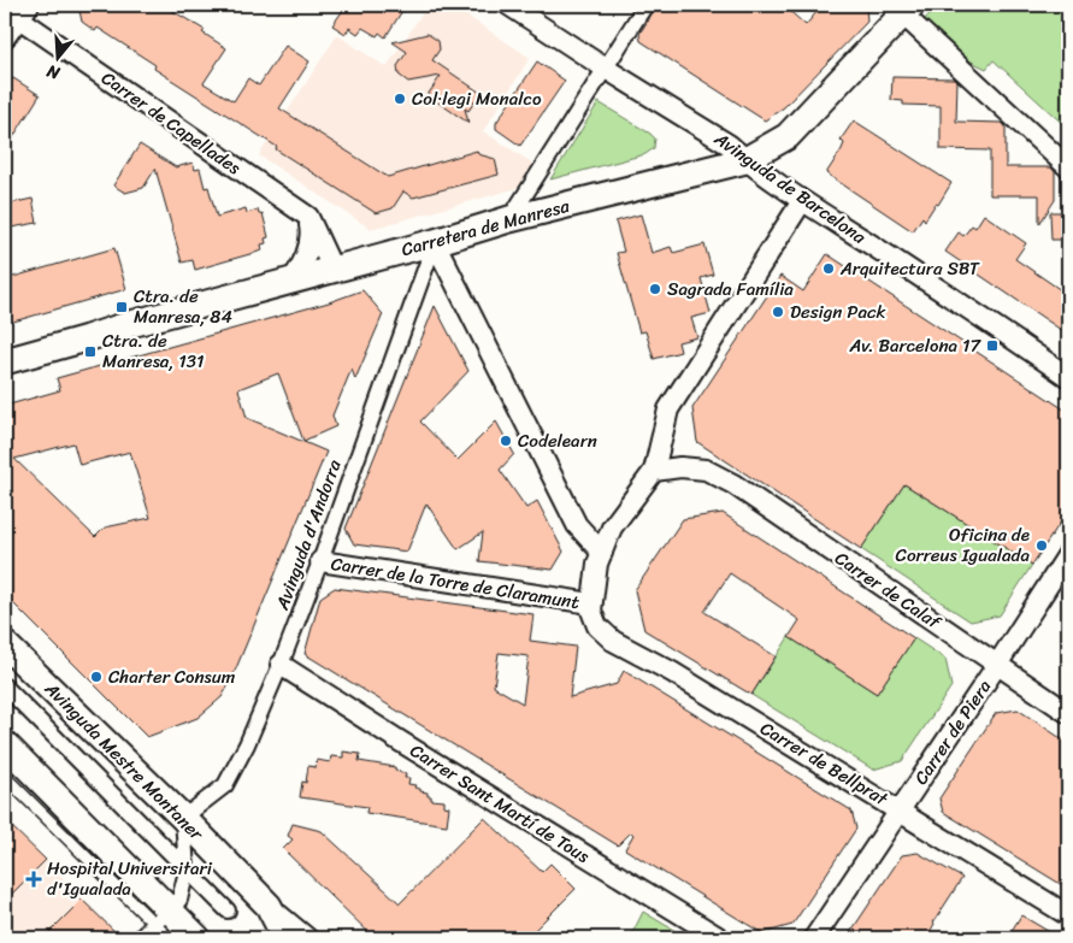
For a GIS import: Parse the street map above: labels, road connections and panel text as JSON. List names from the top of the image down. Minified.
{"streets":{"street":["Carrer de Capellades","Avinguda de Barcelona","Carretera de Manresa","Avinguda d'Andorra","Carrer de la Torre de Claramunt","Carrer de Calaf","Carrer de Piera","Avinguda Mestre Montaner","Carrer de Bellprat","Carrer Sant Martí de Tous"]},"crossings":[["Avinguda de Barcelona","Carretera de Manresa"],["Carretera de Manresa","Avinguda d'Andorra"],["Avinguda d'Andorra","Carrer de la Torre de Claramunt"],["Avinguda d'Andorra","Avinguda Mestre Montaner"],["Avinguda d'Andorra","Carrer Sant Martí de Tous"],["Carrer de la Torre de Claramunt","Carrer de Bellprat"],["Carrer de Calaf","Carrer de Piera"],["Carrer de Piera","Carrer de Bellprat"]],"places":{"other":["Col·legi Monalco","Arquitectura SBT","Sagrada Família","Design Pack","Codelearn","Oficina de Correus Igualada","Charter Consum"],"transit":["Ctra. de Manresa, 84","Av. Barcelona 17","Ctra. de Manresa, 131"],"health":["Hospital Universitari d'Igualada"]},"north":"bottom"}
